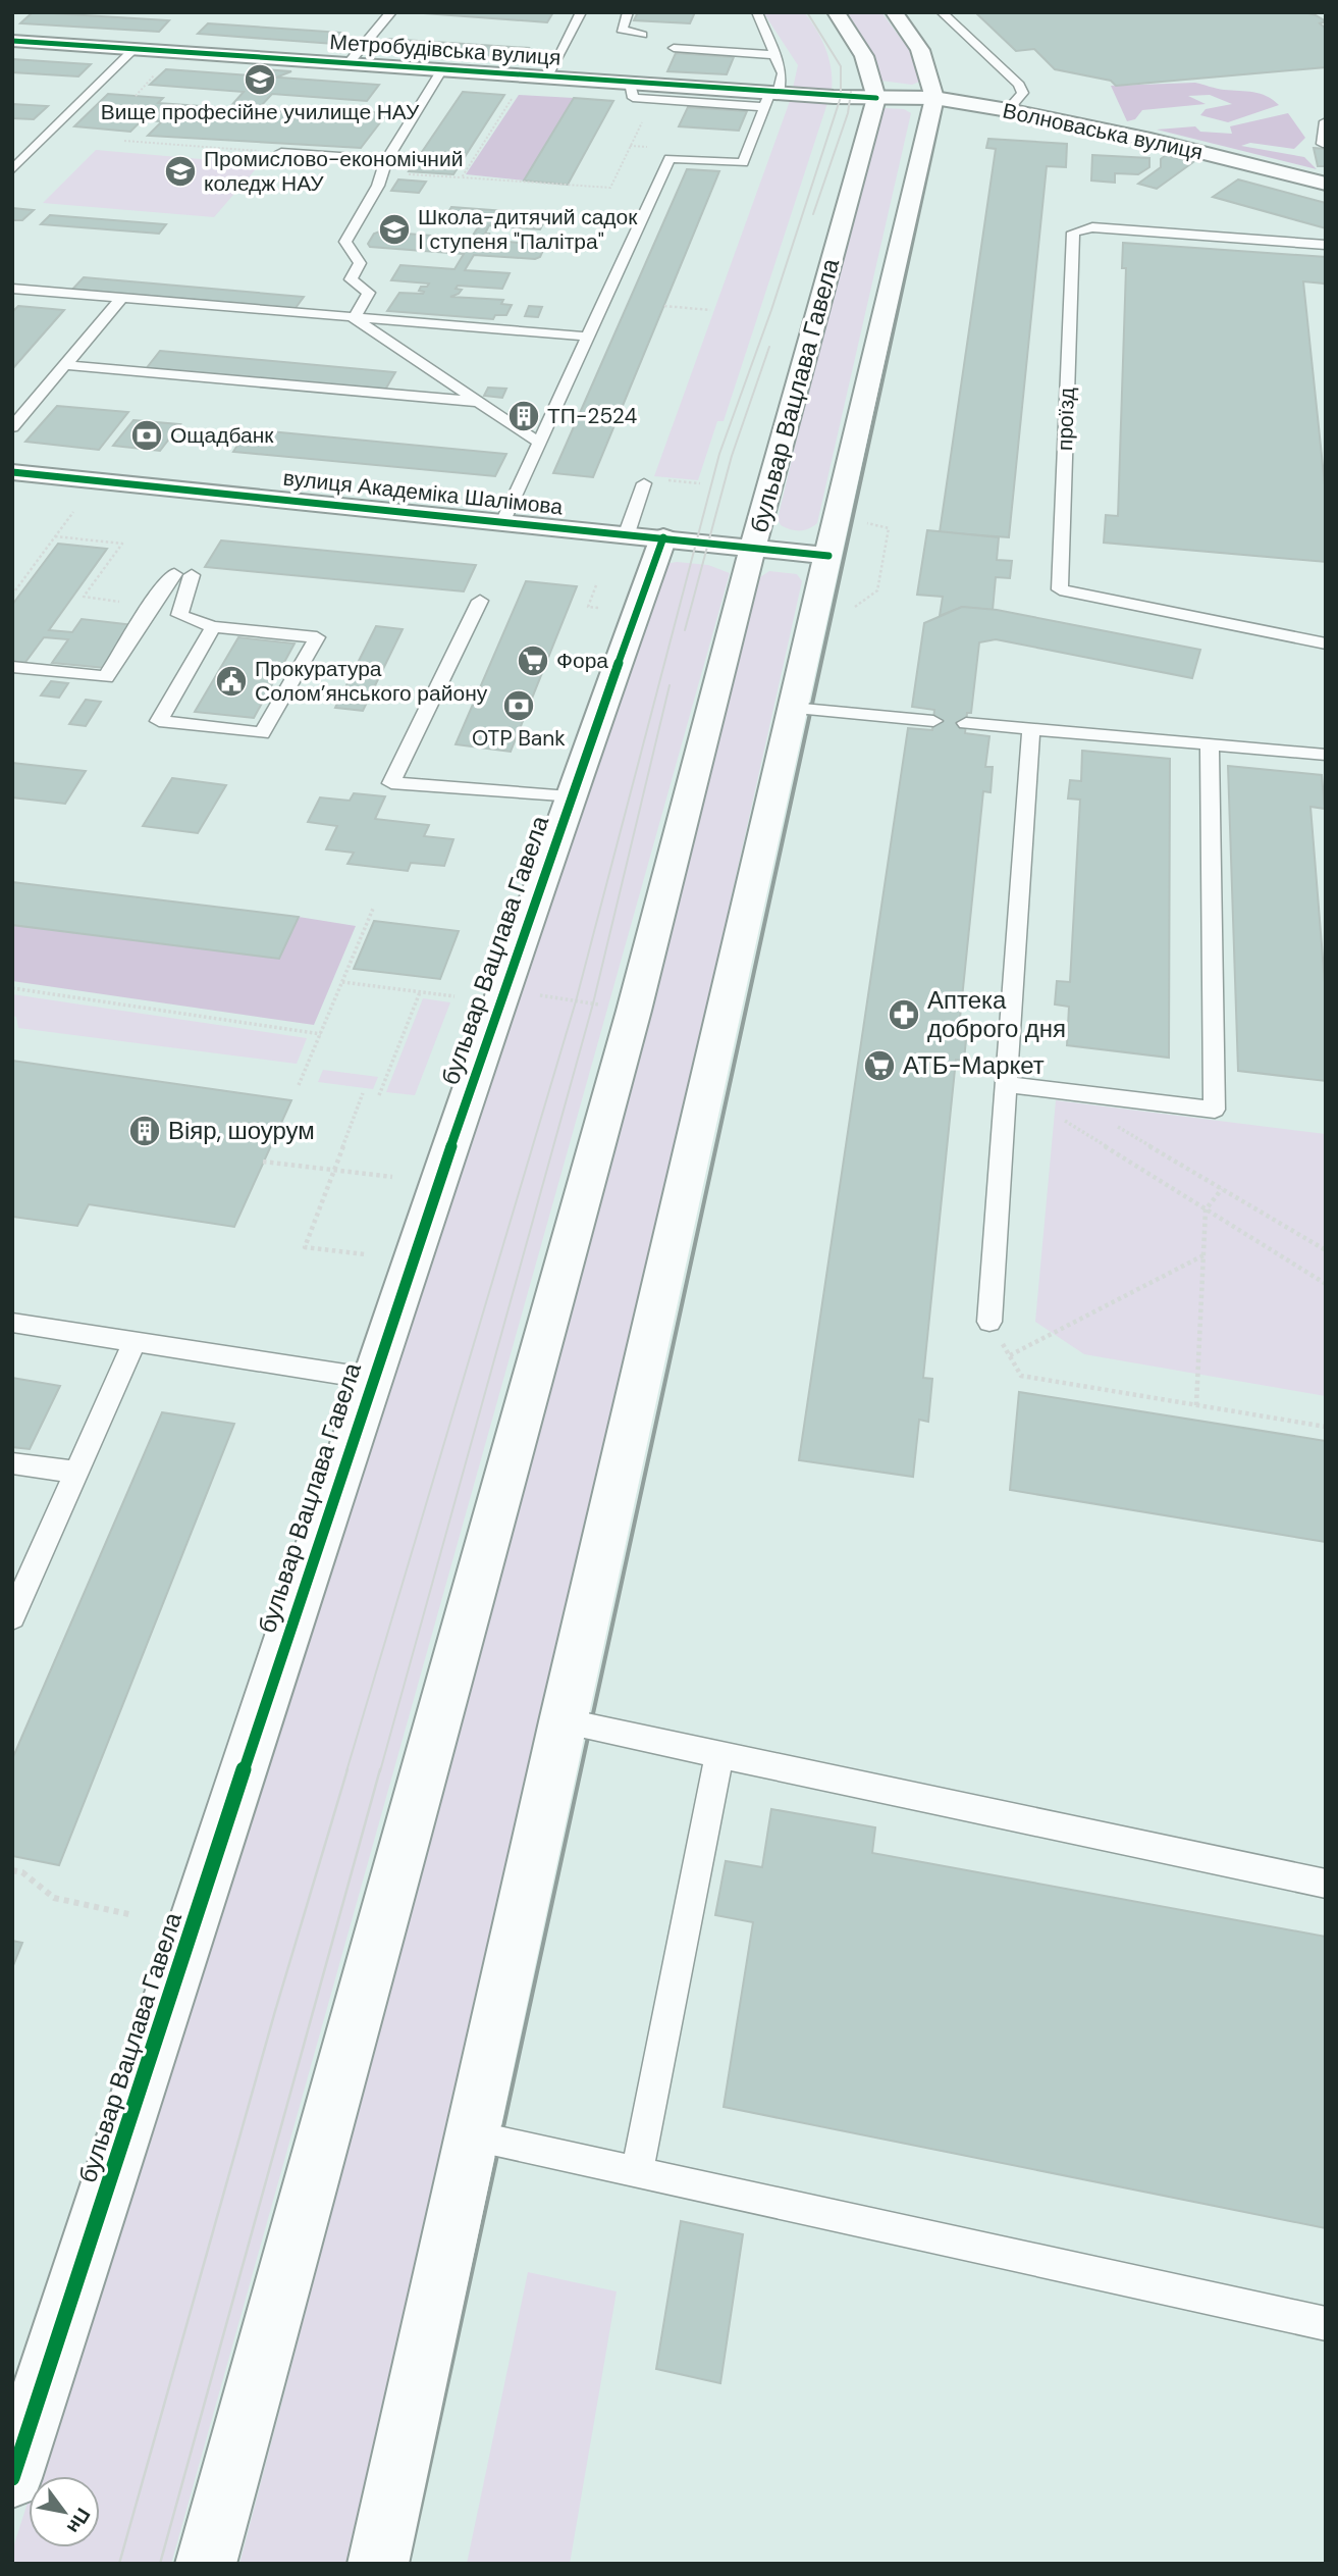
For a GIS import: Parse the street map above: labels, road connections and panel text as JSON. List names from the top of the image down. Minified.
{"streets":{"main road":["Метробудівська вулиця","Волноваська вулиця","бульвар Вацлава Гавела","вулиця Академіка Шалімова"],"lane":["проїзд"]},"crossings":[["Метробудівська вулиця","Волноваська вулиця"],["Метробудівська вулиця","бульвар Вацлава Гавела"],["Волноваська вулиця","бульвар Вацлава Гавела"],["бульвар Вацлава Гавела","вулиця Академіка Шалімова"]],"places":{"school or university":["Вище професійне училище НАУ","Промислово-економічний коледж НАУ","Школа-дитячий садок І ступеня \"Палітра\""],"building":["ТП-2524","Віяр, шоурум"],"bank":["Ощадбанк","OTP Bank"],"supermarket":["Фора","АТБ-Маркет"],"public building":["Прокуратура Солом’янського району"],"pharmacy":["Аптека доброго дня"]},"north":"bottom right"}
